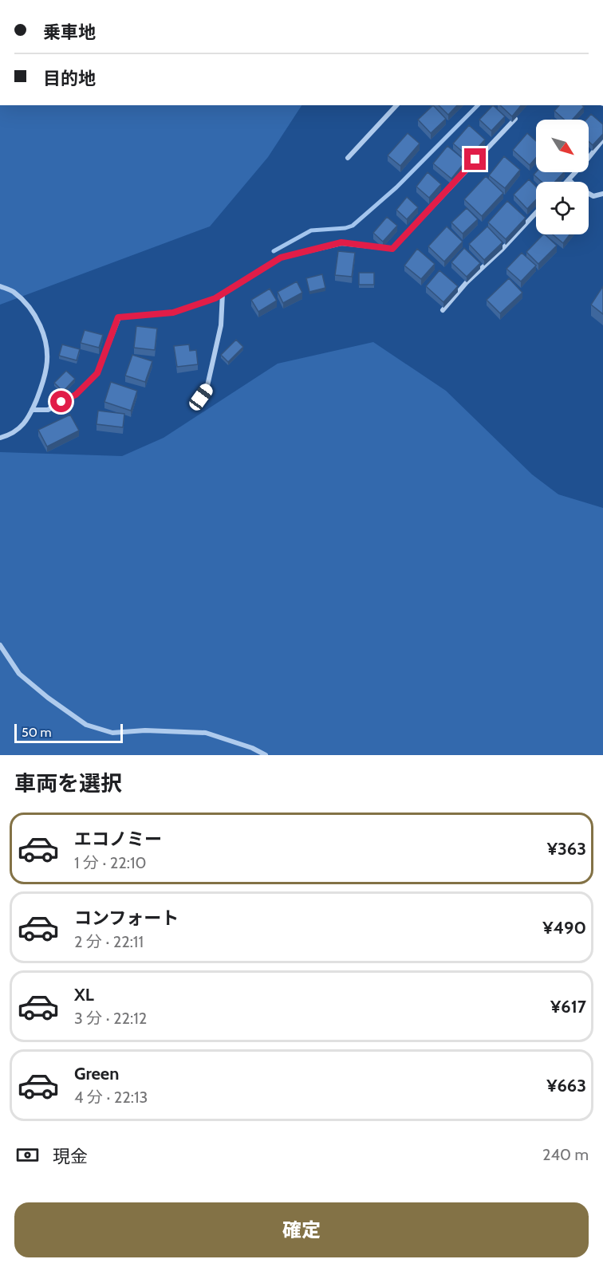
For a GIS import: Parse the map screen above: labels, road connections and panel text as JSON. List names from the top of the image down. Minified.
{"scale_bar":"50 m","north":"bottom right","page":{"banner":["乗車地","目的地"],"scale":"50 m","heading":"車両を選択","list":[{"name":"エコノミー","note":"1 分 · 22:10","value":"¥363"},{"name":"コンフォート","note":"2 分 · 22:11","value":"¥490"},{"name":"XL","note":"3 分 · 22:12","value":"¥617"},{"name":"Green","note":"4 分 · 22:13","value":"¥663"}],"pay":["現金","240 m"],"buttons":"確定"}}
